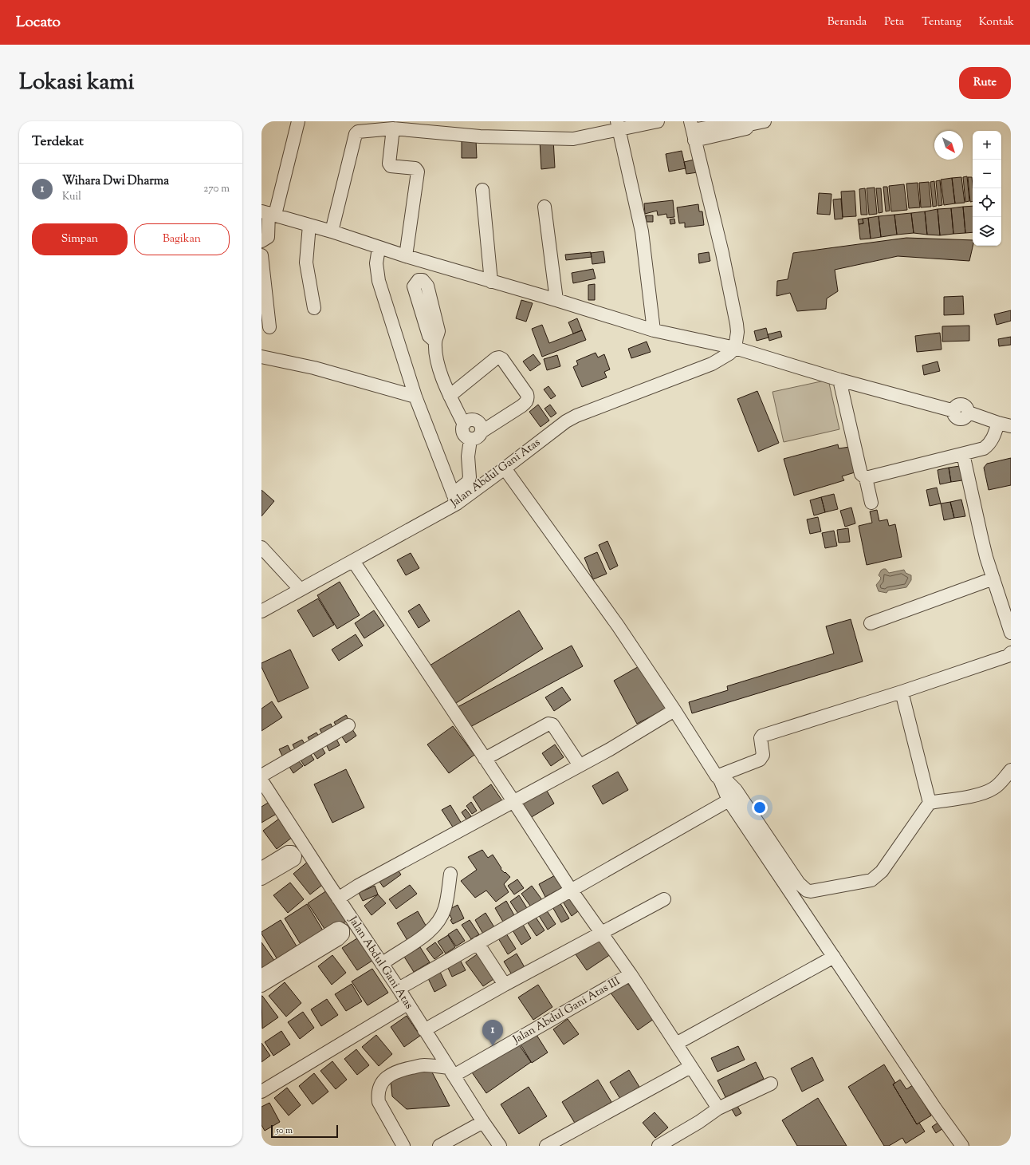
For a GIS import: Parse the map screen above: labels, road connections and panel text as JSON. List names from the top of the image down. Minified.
{"streets":{"street":["Jalan Abdul Gani Atas","Jalan Abdul Gani Atas III"]},"crossings":[["Jalan Abdul Gani Atas","Jalan Abdul Gani Atas III"]],"scale_bar":"50 m","north":"bottom right","page":{"header":"Locato","nav":["Beranda","Peta","Tentang","Kontak"],"title":"Lokasi kami","buttons":["Rute",["Simpan","Bagikan"]],"heading":"Terdekat","map_buttons":["+","−"],"list":[{"mark":"1","name":"Wihara Dwi Dharma","note":"Kuil","value":"270 m"}],"pins":"1","scale":"50 m"}}
